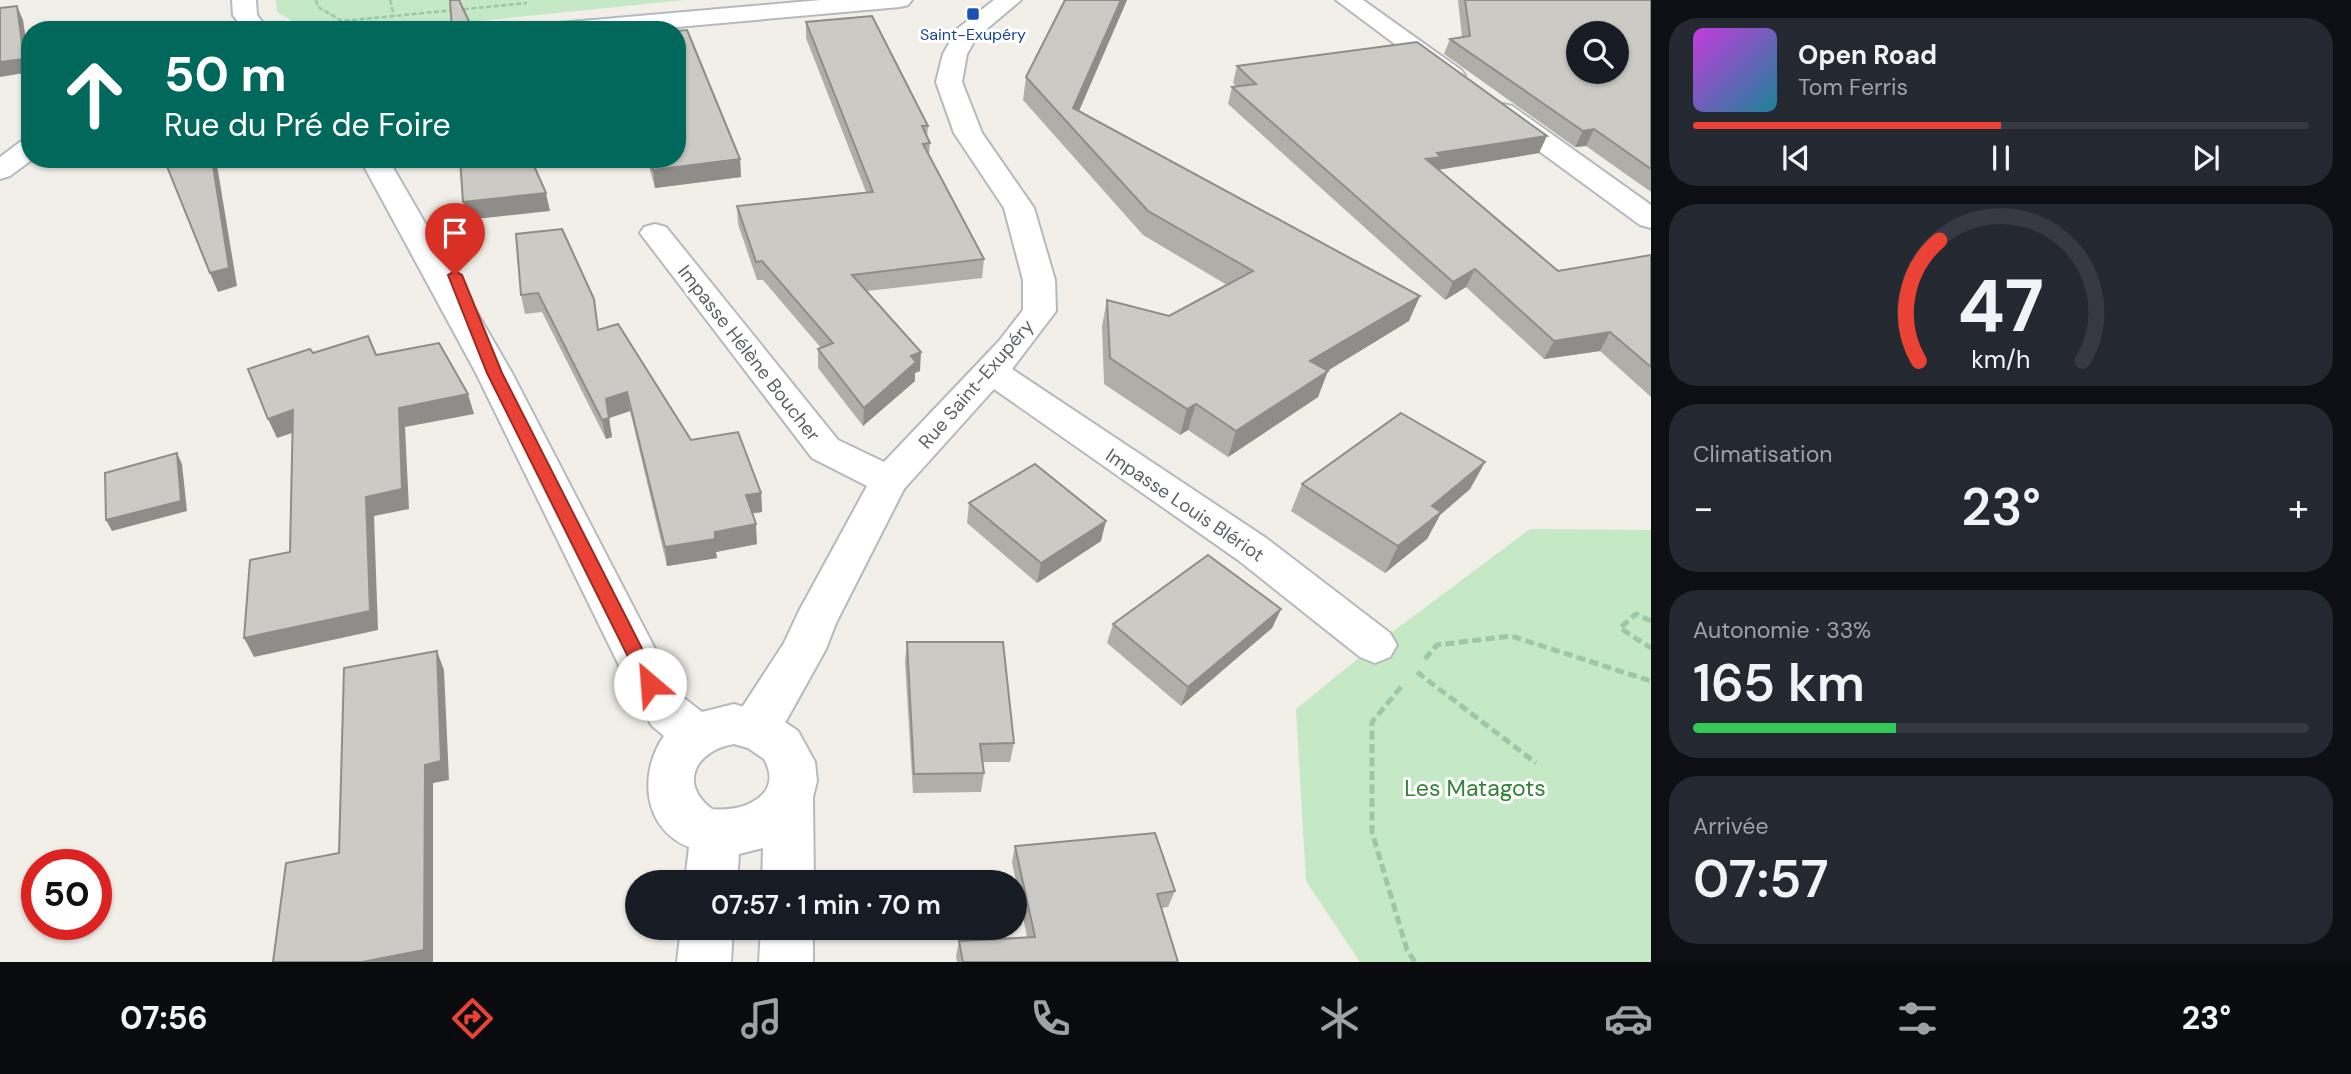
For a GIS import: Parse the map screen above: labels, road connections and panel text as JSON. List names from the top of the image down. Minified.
{"streets":{"street":["Impasse Hélène Boucher","Rue Saint-Exupéry","Impasse Louis Blériot"]},"crossings":[["Impasse Hélène Boucher","Rue Saint-Exupéry"],["Rue Saint-Exupéry","Impasse Louis Blériot"]],"parks":["Les Matagots"],"places":{"transit":["Saint-Exupéry"]},"page":{"turn":["50 m","Rue du Pré de Foire"],"song":["Open Road","Tom Ferris"],"tile":["Climatisation",["Autonomie · 33%","165 km"],["Arrivée","07:57"]],"heat":["−","23°","+"],"limit":"50","trip":"07:57 · 1 min · 70 m","tabs":["07:56","23°"],"gauge":["47","km/h"]}}
